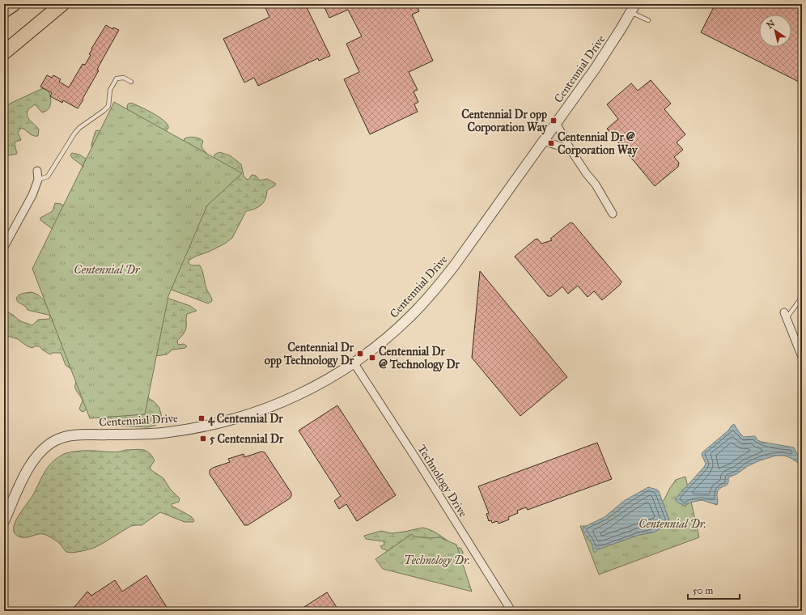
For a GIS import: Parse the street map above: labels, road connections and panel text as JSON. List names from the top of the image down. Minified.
{"streets":{"street":["Centennial Drive","Technology Drive"]},"crossings":[["Centennial Drive","Technology Drive"]],"parks":["Centennial Dr","Centennial Dr.","Technology Dr."],"places":{"transit":["Centennial Dr opp Corporation Way","Centennial Dr @ Corporation Way","Centennial Dr opp Technology Dr","Centennial Dr @ Technology Dr","4 Centennial Dr","5 Centennial Dr"]},"scale_bar":"50 m","north":"top left"}
